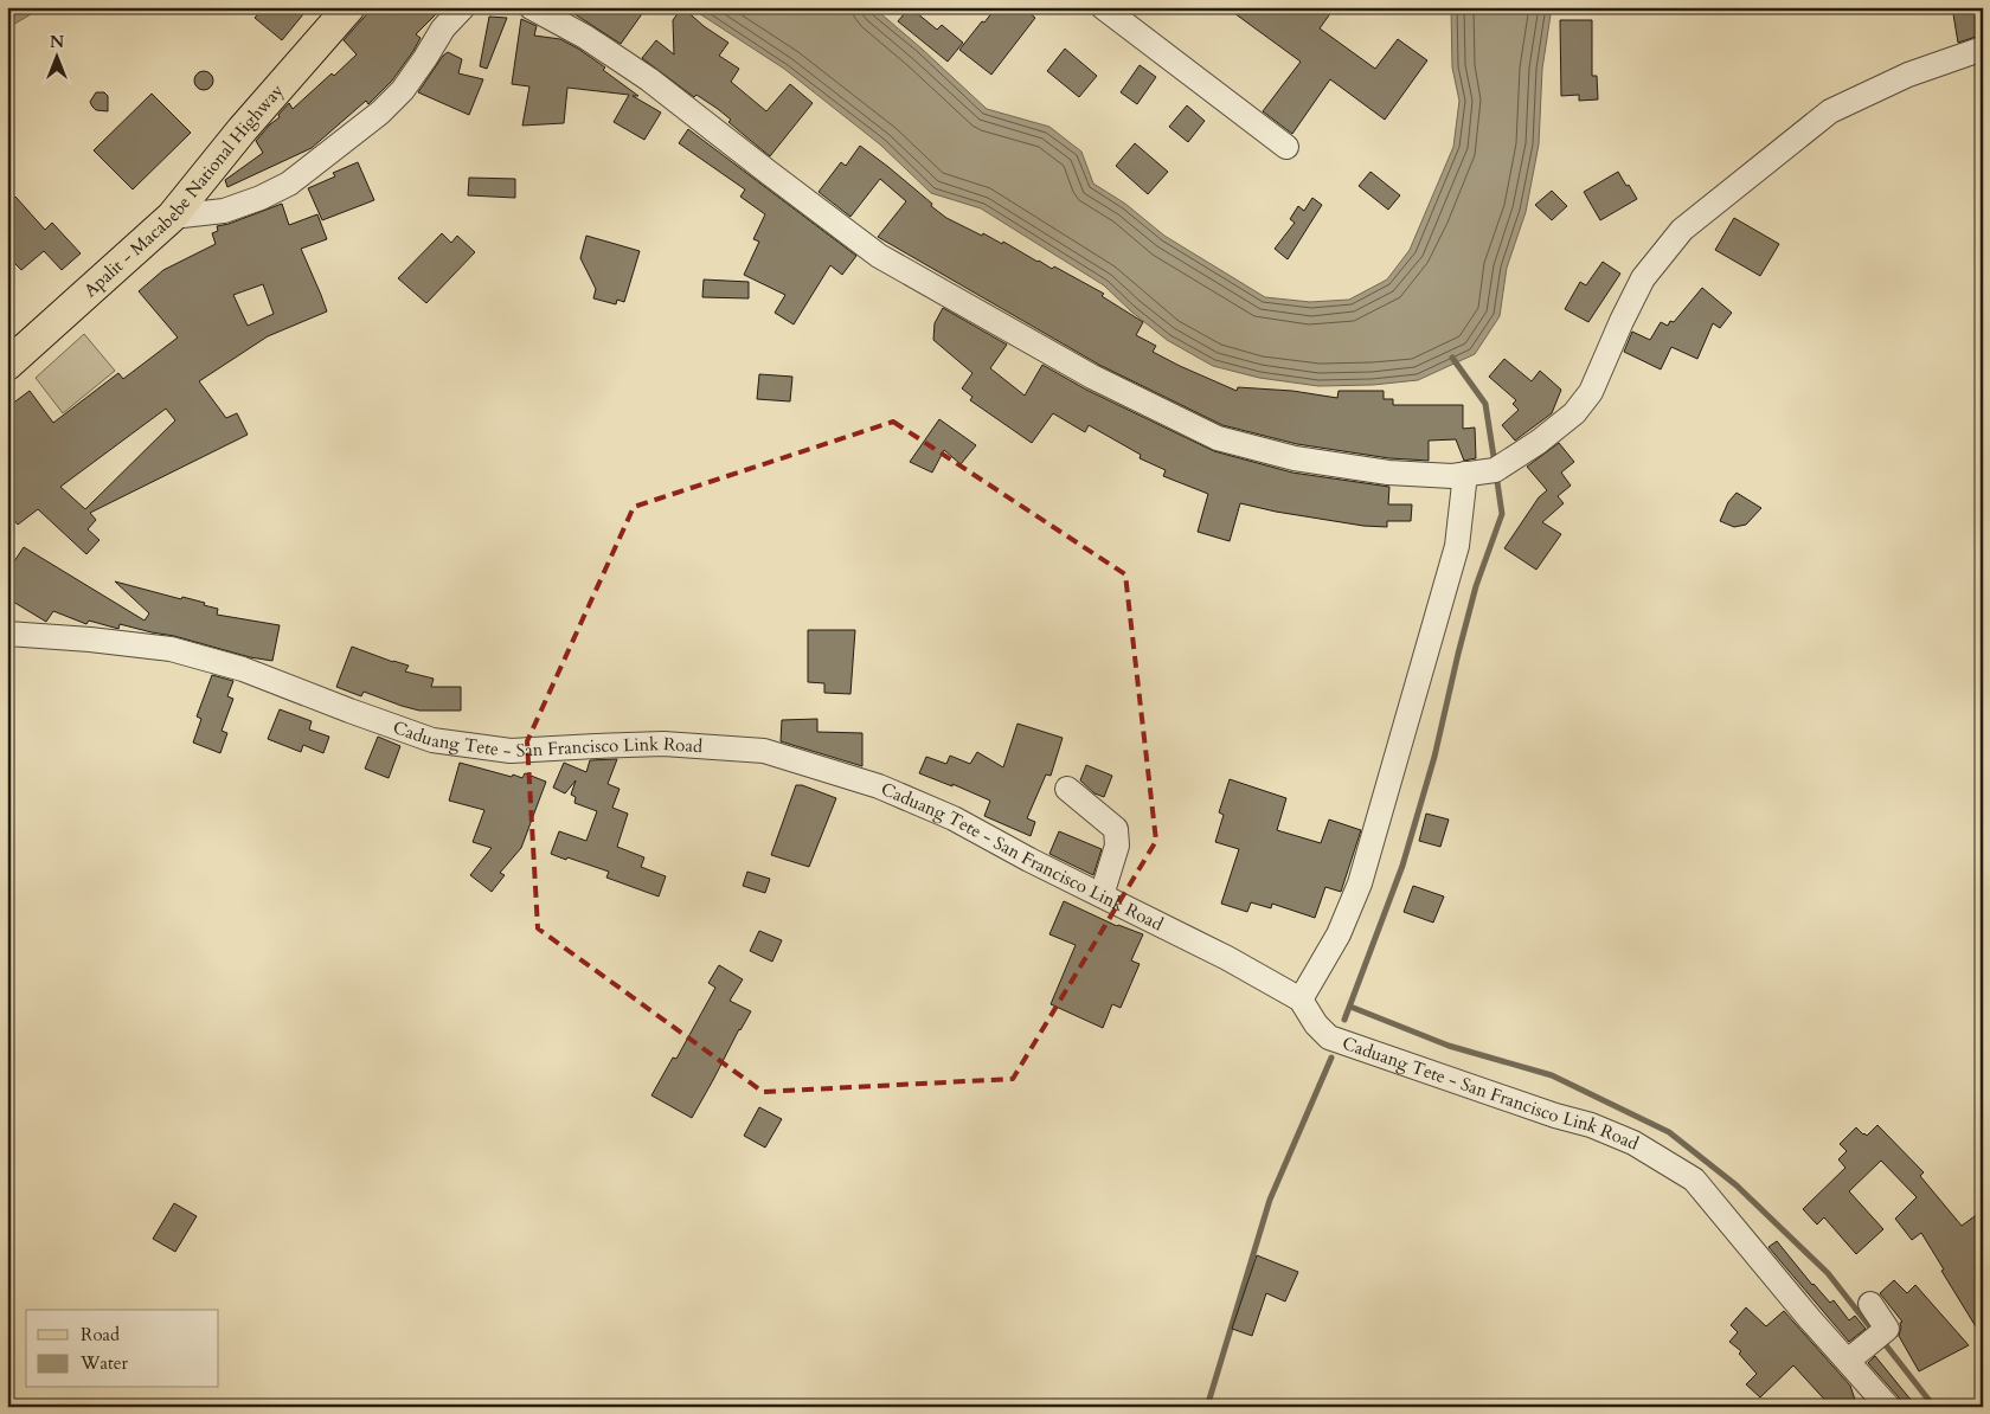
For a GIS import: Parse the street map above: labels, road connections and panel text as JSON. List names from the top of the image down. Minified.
{"streets":{"main road":["Apalit - Macabebe National Highway"],"street":["Caduang Tete - San Francisco Link Road"]},"legend":["Road","Water"],"north":"top"}
